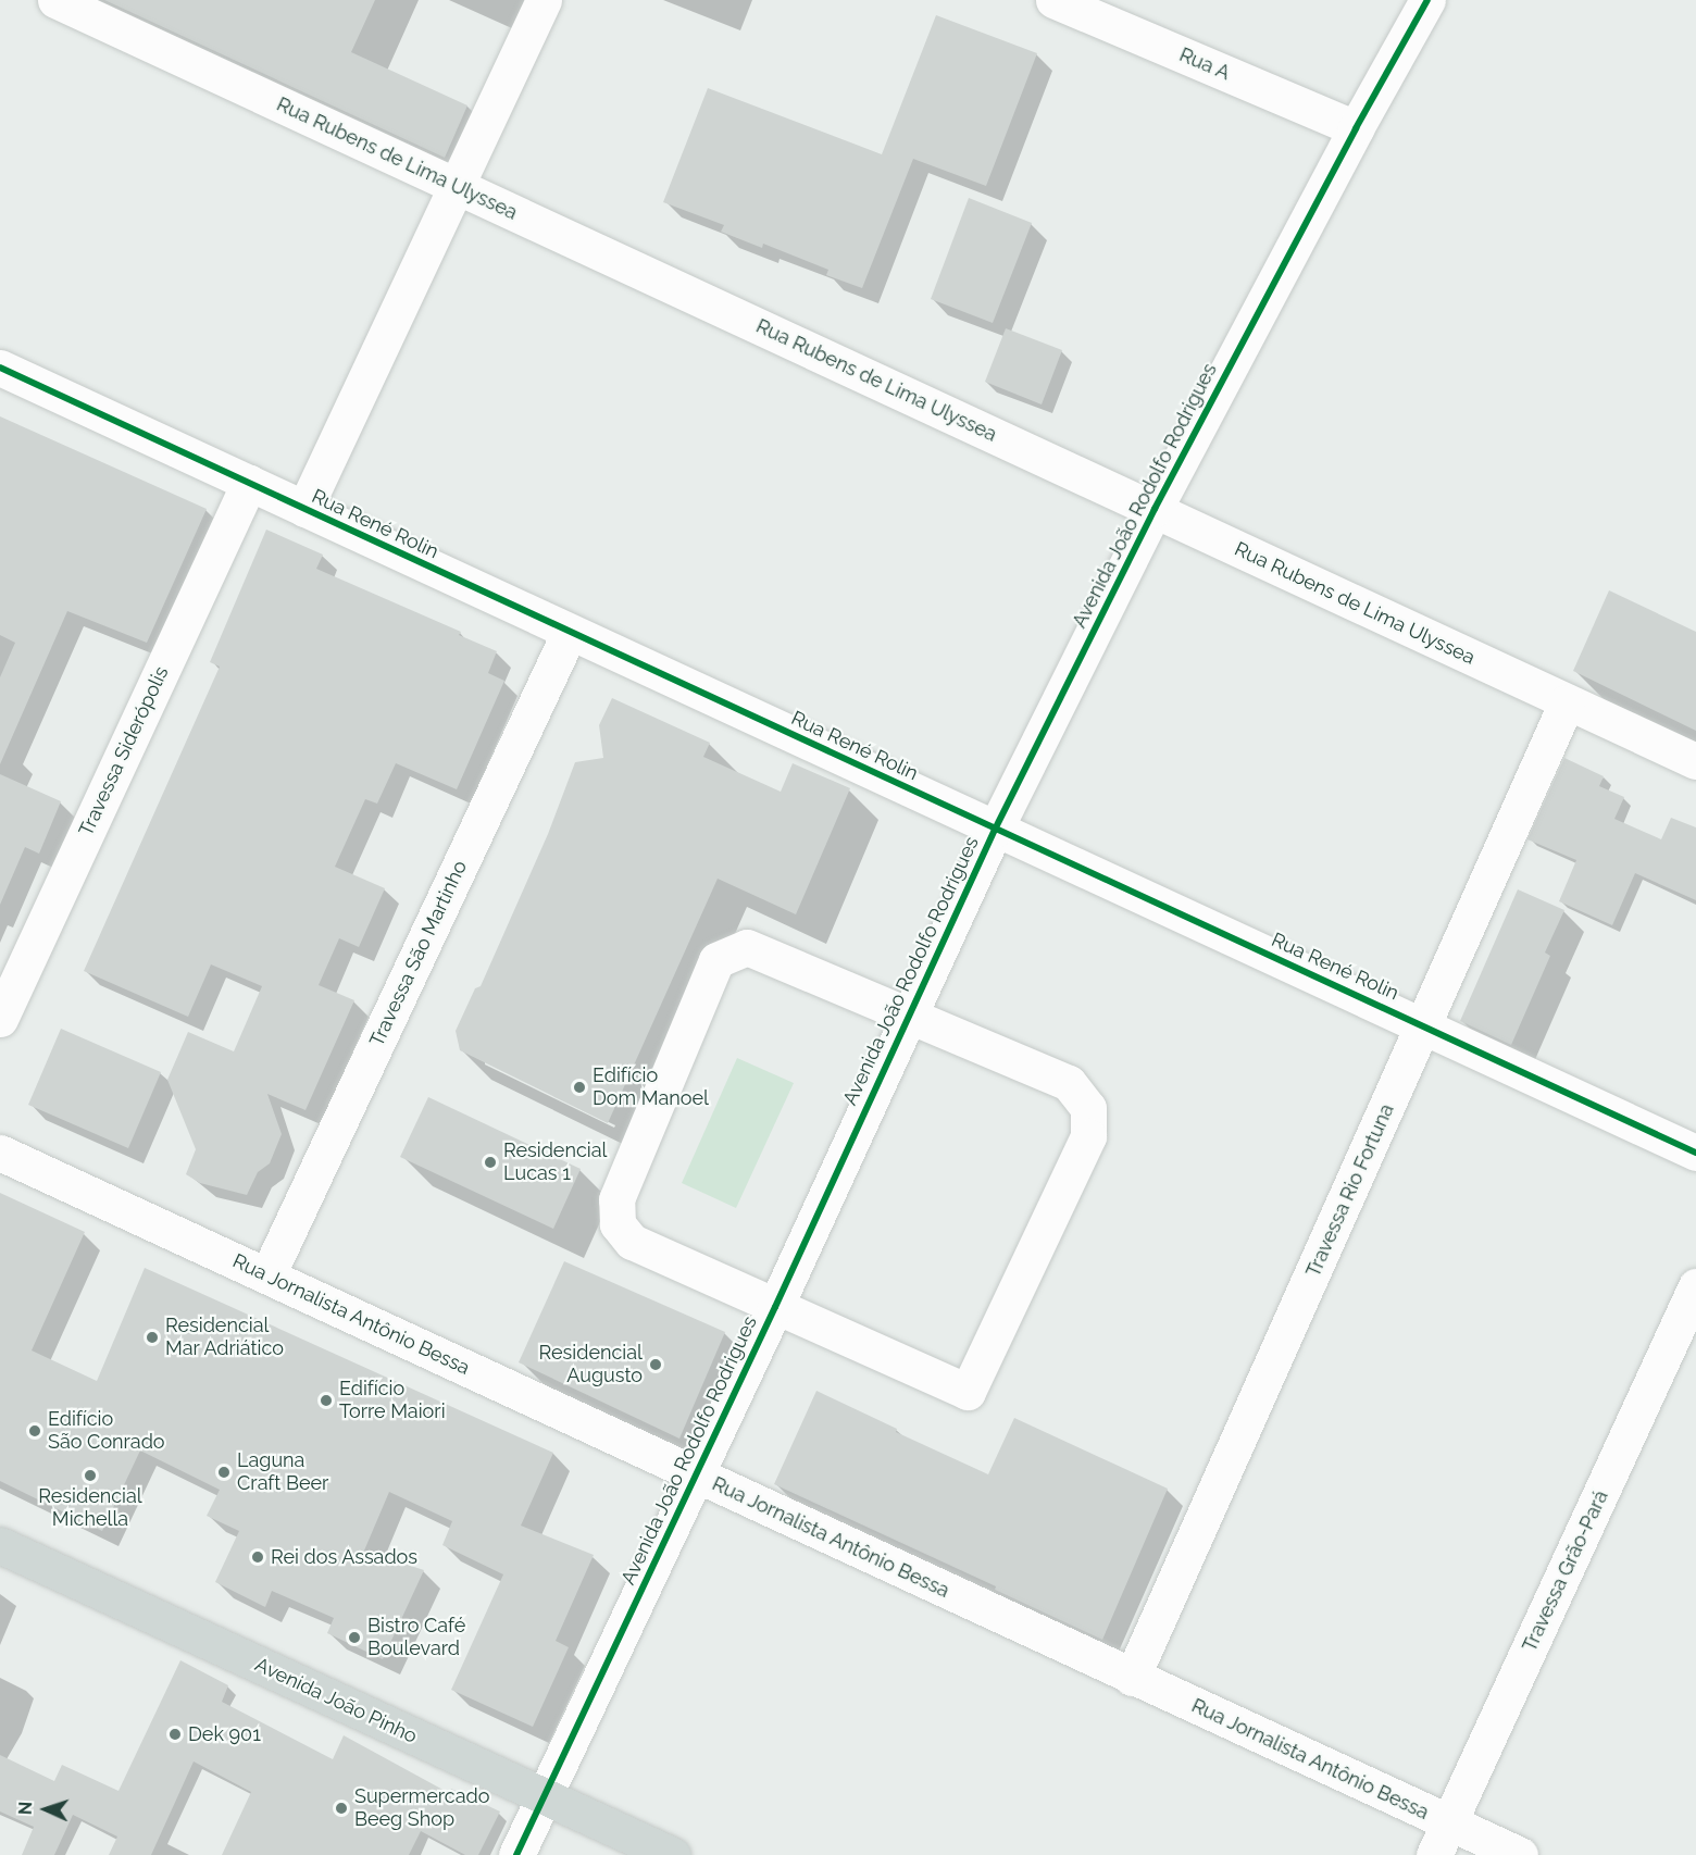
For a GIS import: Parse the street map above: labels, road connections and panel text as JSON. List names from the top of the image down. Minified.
{"streets":{"main road":["Avenida João Pinho"],"street":["Rua A","Rua Rubens de Lima Ulyssea","Avenida João Rodolfo Rodrigues","Rua René Rolin","Travessa Siderópolis","Travessa São Martinho","Travessa Rio Fortuna","Rua Jornalista Antônio Bessa","Travessa Grão-Pará"]},"crossings":[["Rua A","Avenida João Rodolfo Rodrigues"],["Rua Rubens de Lima Ulyssea","Avenida João Rodolfo Rodrigues"],["Rua Rubens de Lima Ulyssea","Travessa Rio Fortuna"],["Avenida João Rodolfo Rodrigues","Rua René Rolin"],["Avenida João Rodolfo Rodrigues","Rua Jornalista Antônio Bessa"],["Avenida João Rodolfo Rodrigues","Avenida João Pinho"],["Rua René Rolin","Travessa Siderópolis"],["Rua René Rolin","Travessa São Martinho"],["Rua René Rolin","Travessa Rio Fortuna"],["Travessa São Martinho","Rua Jornalista Antônio Bessa"],["Travessa Rio Fortuna","Rua Jornalista Antônio Bessa"],["Rua Jornalista Antônio Bessa","Travessa Grão-Pará"]],"places":["Edifício Dom Manoel","Residencial Lucas 1","Residencial Mar Adriático","Residencial Augusto","Edifício Torre Maiori","Edifício São Conrado","Laguna Craft Beer","Residencial Michella","Rei dos Assados","Bistro Café Boulevard","Dek 901","Supermercado Beeg Shop"],"north":"left"}
